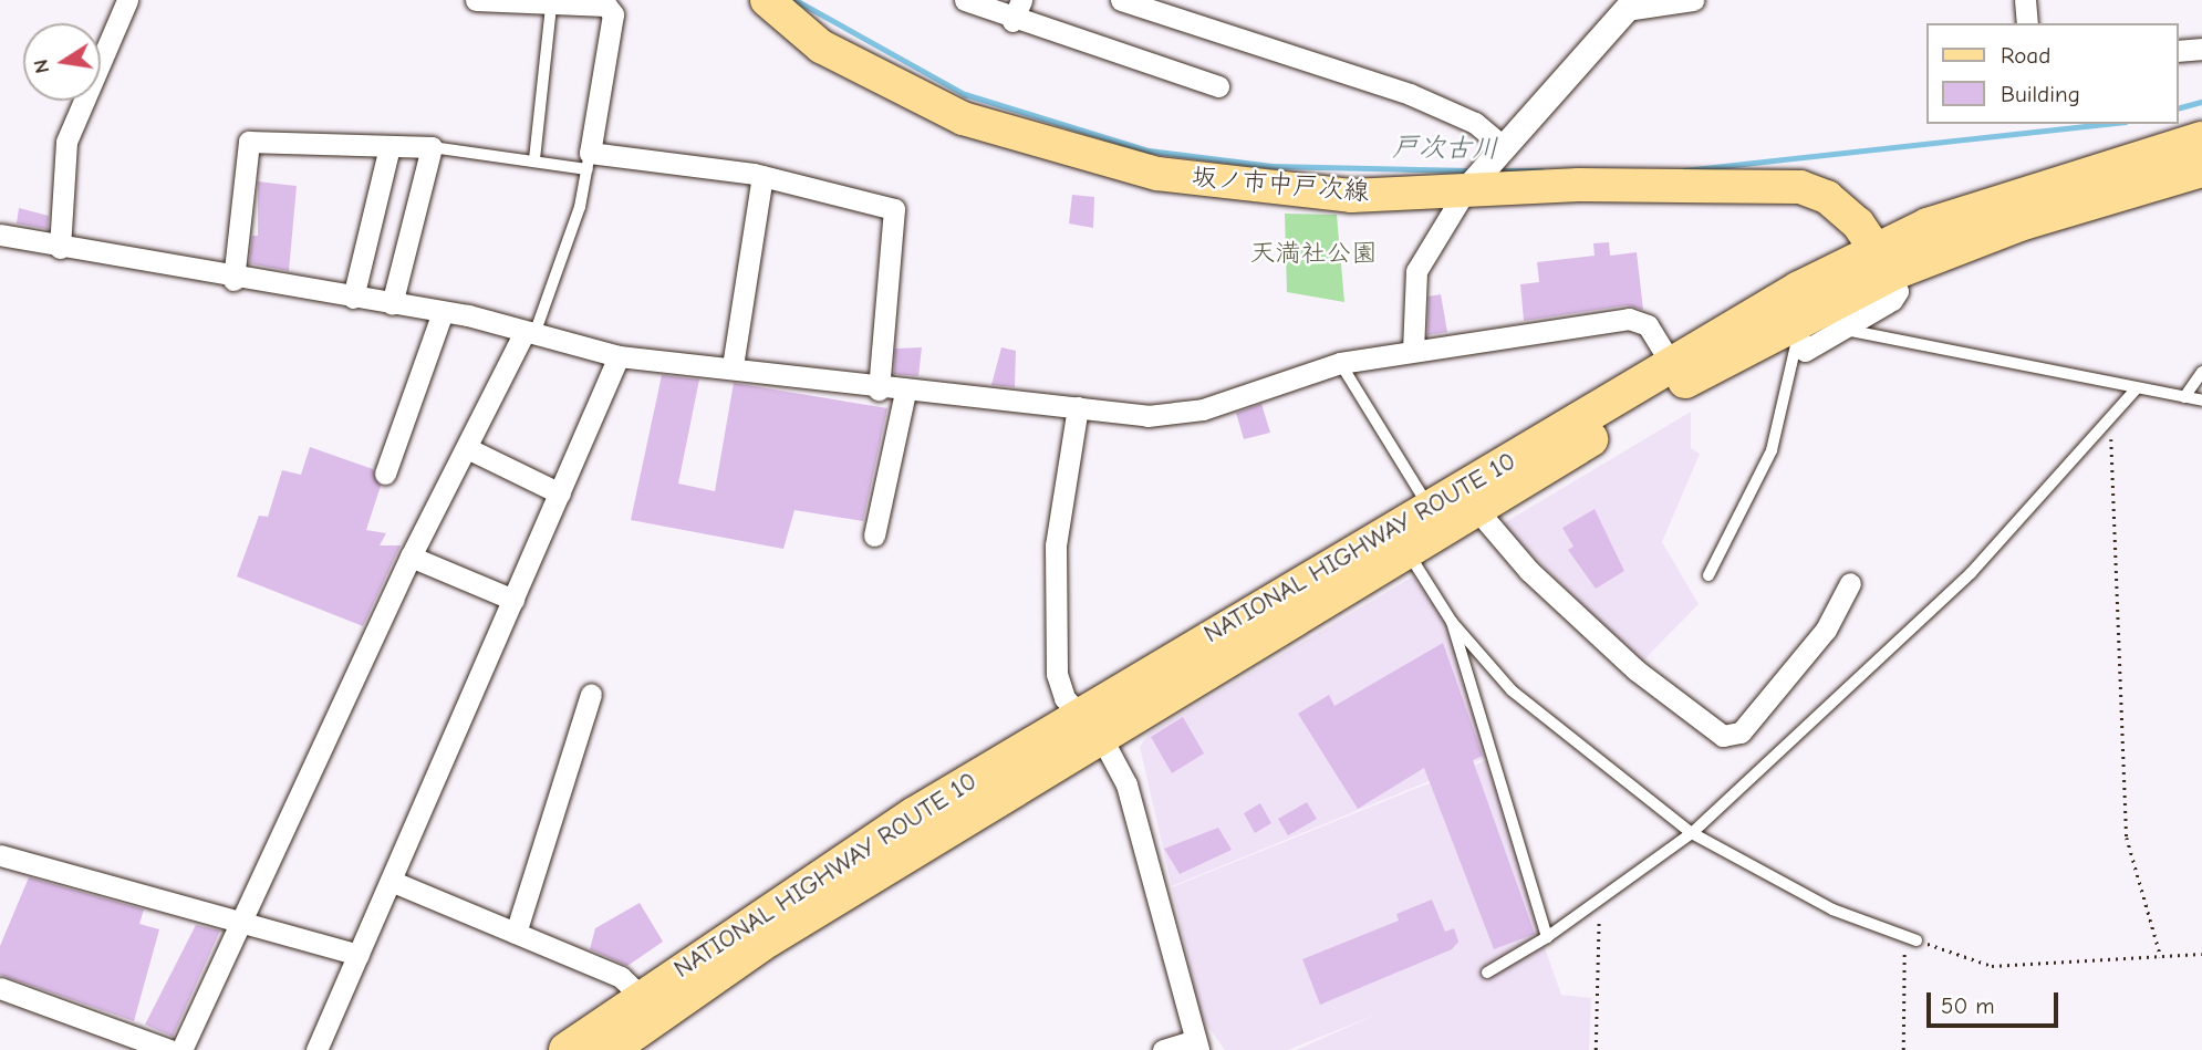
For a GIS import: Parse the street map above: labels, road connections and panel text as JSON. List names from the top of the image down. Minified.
{"streets":{"highway":["NATIONAL HIGHWAY ROUTE 10"],"main road":["坂ノ市中戸次線"]},"crossings":[["坂ノ市中戸次線","NATIONAL HIGHWAY ROUTE 10"]],"water":["戸次古川"],"parks":["天満社公園"],"legend":["Road","Building"],"scale_bar":"50 m","north":"left"}
